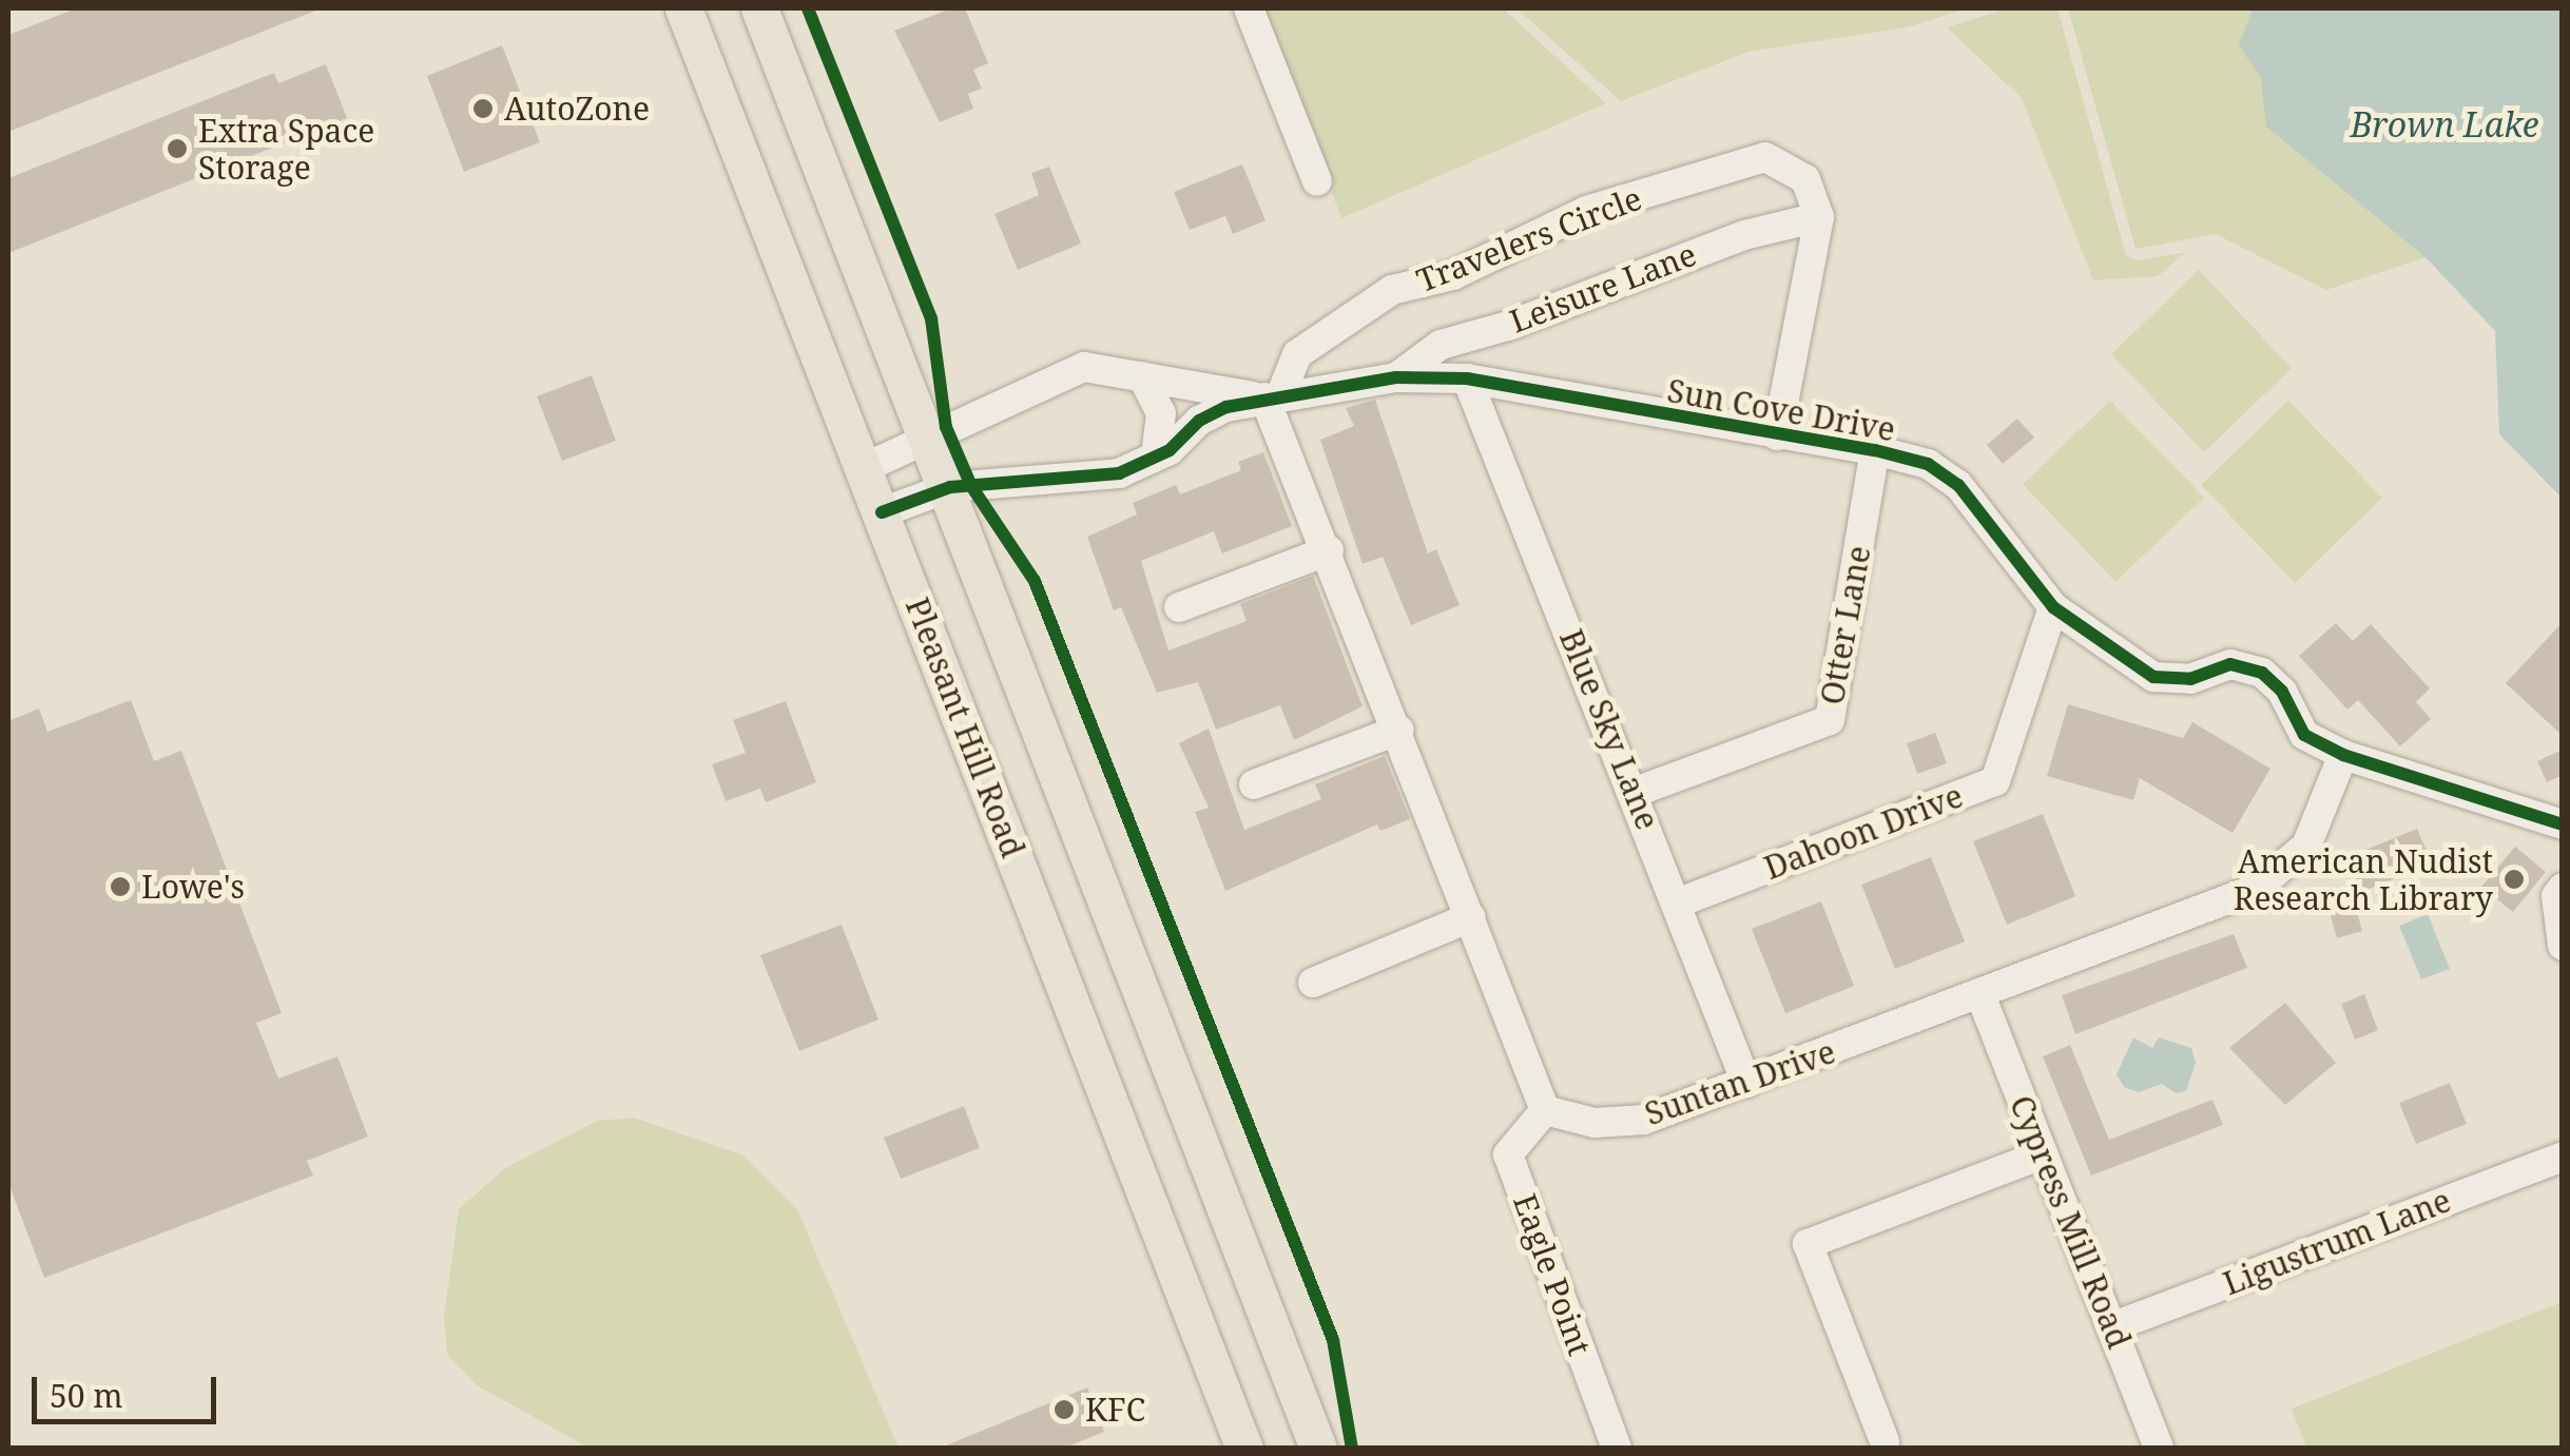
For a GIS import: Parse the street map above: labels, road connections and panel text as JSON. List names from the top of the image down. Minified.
{"streets":{"main road":["Pleasant Hill Road"],"street":["Travelers Circle","Leisure Lane","Sun Cove Drive","Otter Lane","Blue Sky Lane","Dahoon Drive","Suntan Drive","Cypress Mill Road","Ligustrum Lane","Eagle Point"]},"crossings":[["Travelers Circle","Leisure Lane"],["Travelers Circle","Sun Cove Drive"],["Leisure Lane","Sun Cove Drive"],["Sun Cove Drive","Otter Lane"],["Sun Cove Drive","Pleasant Hill Road"],["Sun Cove Drive","Blue Sky Lane"],["Sun Cove Drive","Dahoon Drive"],["Sun Cove Drive","Suntan Drive"],["Otter Lane","Blue Sky Lane"],["Blue Sky Lane","Dahoon Drive"],["Blue Sky Lane","Suntan Drive"],["Suntan Drive","Cypress Mill Road"],["Suntan Drive","Eagle Point"],["Cypress Mill Road","Ligustrum Lane"]],"water":["Brown Lake"],"places":["AutoZone","Extra Space Storage","American Nudist Research Library","Lowe's","KFC"],"scale_bar":"50 m"}
